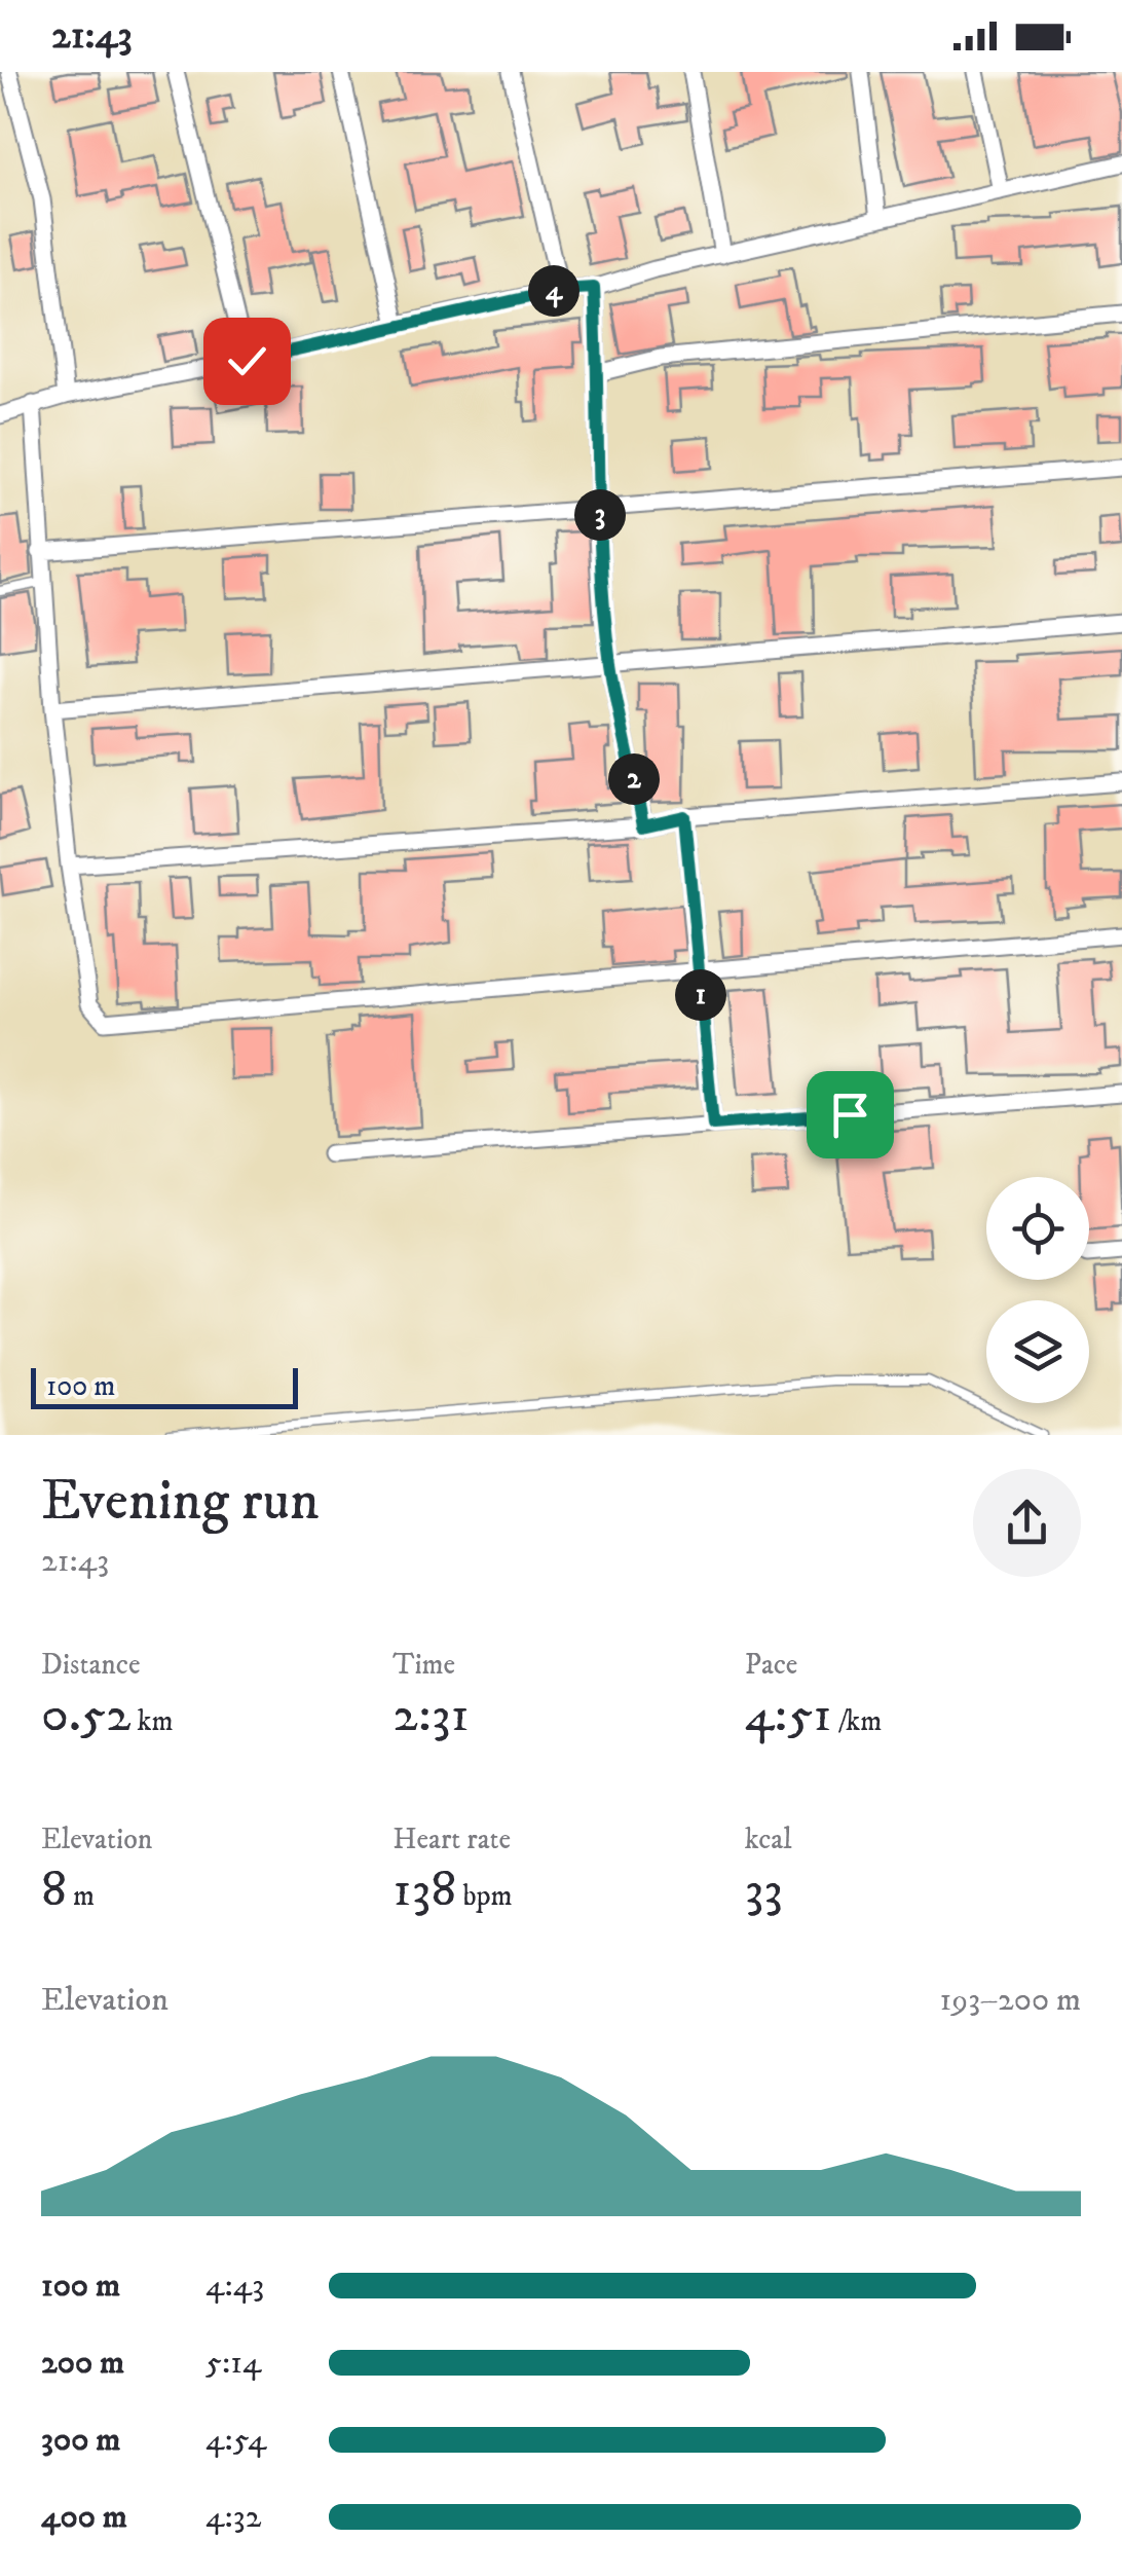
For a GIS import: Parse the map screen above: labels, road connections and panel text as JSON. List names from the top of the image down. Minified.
{"scale_bar":"100 m","page":{"status":"21:43","pins":["4","3","2","1"],"scale":"100 m","heading":["Evening run","21:43"],"stats":[["Distance","0.52 km"],["Time","2:31"],["Pace","4:51 /km"],["Elevation","8 m"],["Heart rate","138 bpm"],["kcal","33"]],"chart":["Elevation","193–200 m"],"list":[{"name":"100 m","note":"4:43"},{"name":"200 m","note":"5:14"},{"name":"300 m","note":"4:54"},{"name":"400 m","note":"4:32"}]}}
